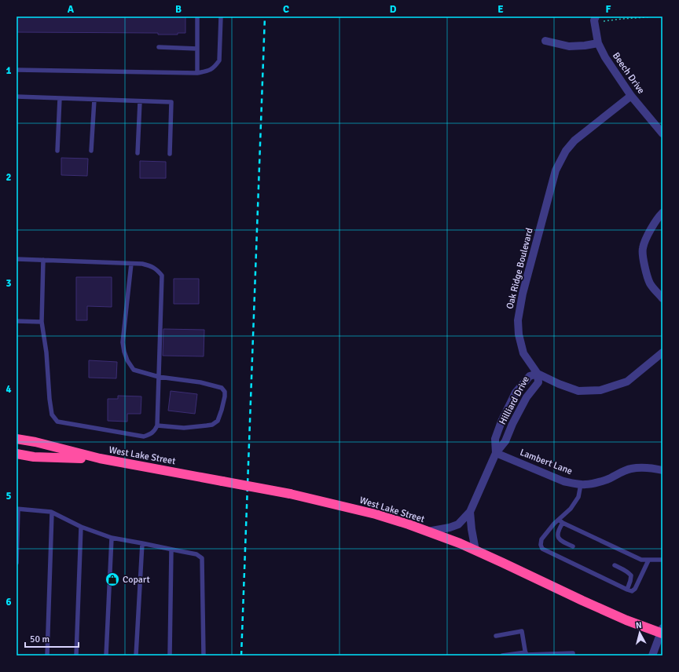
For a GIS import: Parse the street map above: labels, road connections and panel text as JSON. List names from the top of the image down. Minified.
{"streets":{"highway":["West Lake Street"],"street":["Beech Drive","Oak Ridge Boulevard","Hilliard Drive","Lambert Lane"]},"crossings":[["Beech Drive","Oak Ridge Boulevard"],["Oak Ridge Boulevard","Hilliard Drive"],["Hilliard Drive","West Lake Street"],["Hilliard Drive","Lambert Lane"]],"places":{"shop":["Copart"]},"scale_bar":"50 m","north":"top","grid":{"columns":["A","B","C","D","E","F"],"rows":["1","2","3","4","5","6"]}}
